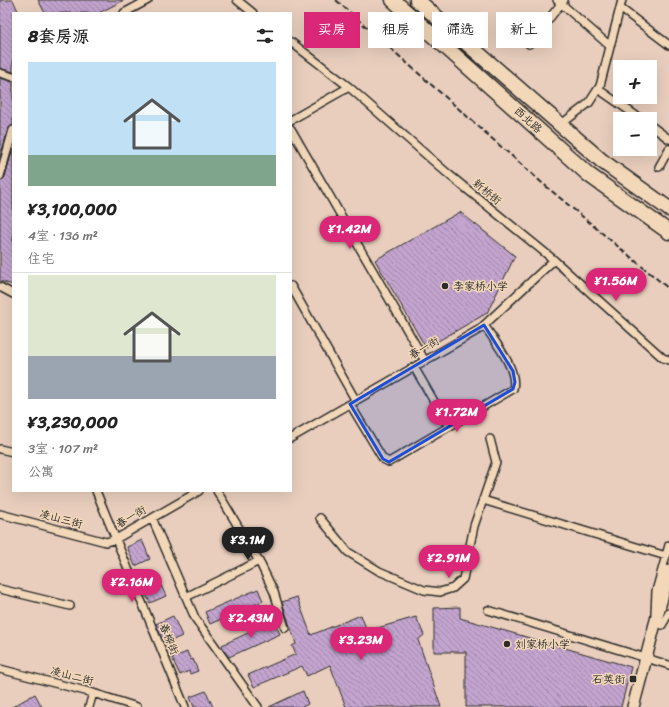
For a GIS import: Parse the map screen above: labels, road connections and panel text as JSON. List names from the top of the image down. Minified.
{"streets":{"highway":["西北路"],"street":["新桥街","春一街","凌山三街","春柳街","凌山二街"]},"crossings":[["新桥街","春一街"],["春一街","凌山三街"],["春一街","春柳街"],["凌山三街","春柳街"]],"places":{"other":["李家桥小学","刘家桥小学"],"transit":["石英街"]},"page":{"chip":["买房","租房","筛选","新上"],"heading":"8套房源","map_buttons":["+","−"],"list":[{"name":"¥3,100,000","note":"4室 · 136 m² · 住宅"},{"name":"¥3,230,000","note":"3室 · 107 m² · 公寓"}],"price":["¥1.42M","¥1.56M","¥1.72M","¥3.1M","¥2.91M","¥2.16M","¥2.43M","¥3.23M"]}}
